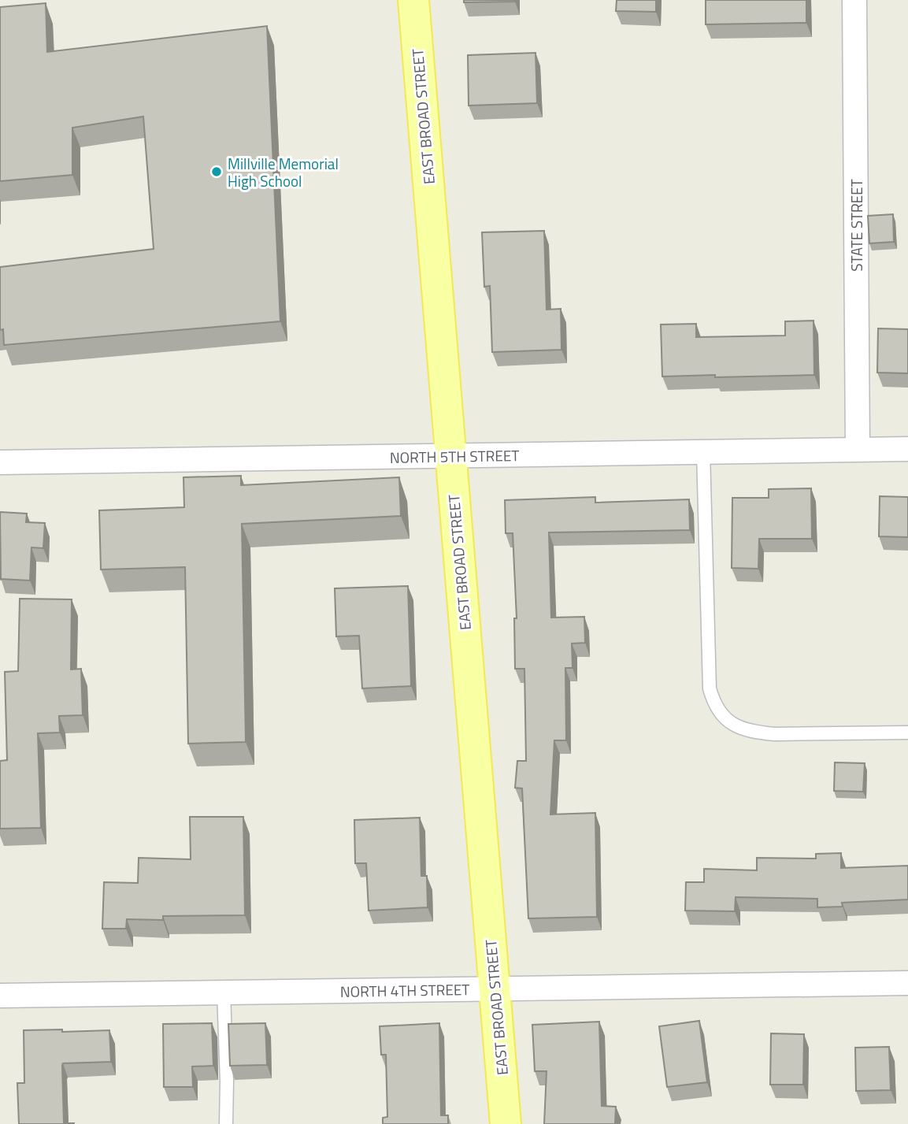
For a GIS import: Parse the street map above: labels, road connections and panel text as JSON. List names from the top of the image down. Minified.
{"streets":{"main road":["EAST BROAD STREET"],"street":["STATE STREET","NORTH 5TH STREET","NORTH 4TH STREET"]},"crossings":[["EAST BROAD STREET","NORTH 5TH STREET"],["EAST BROAD STREET","NORTH 4TH STREET"],["STATE STREET","NORTH 5TH STREET"]],"places":["Millville Memorial High School"]}
